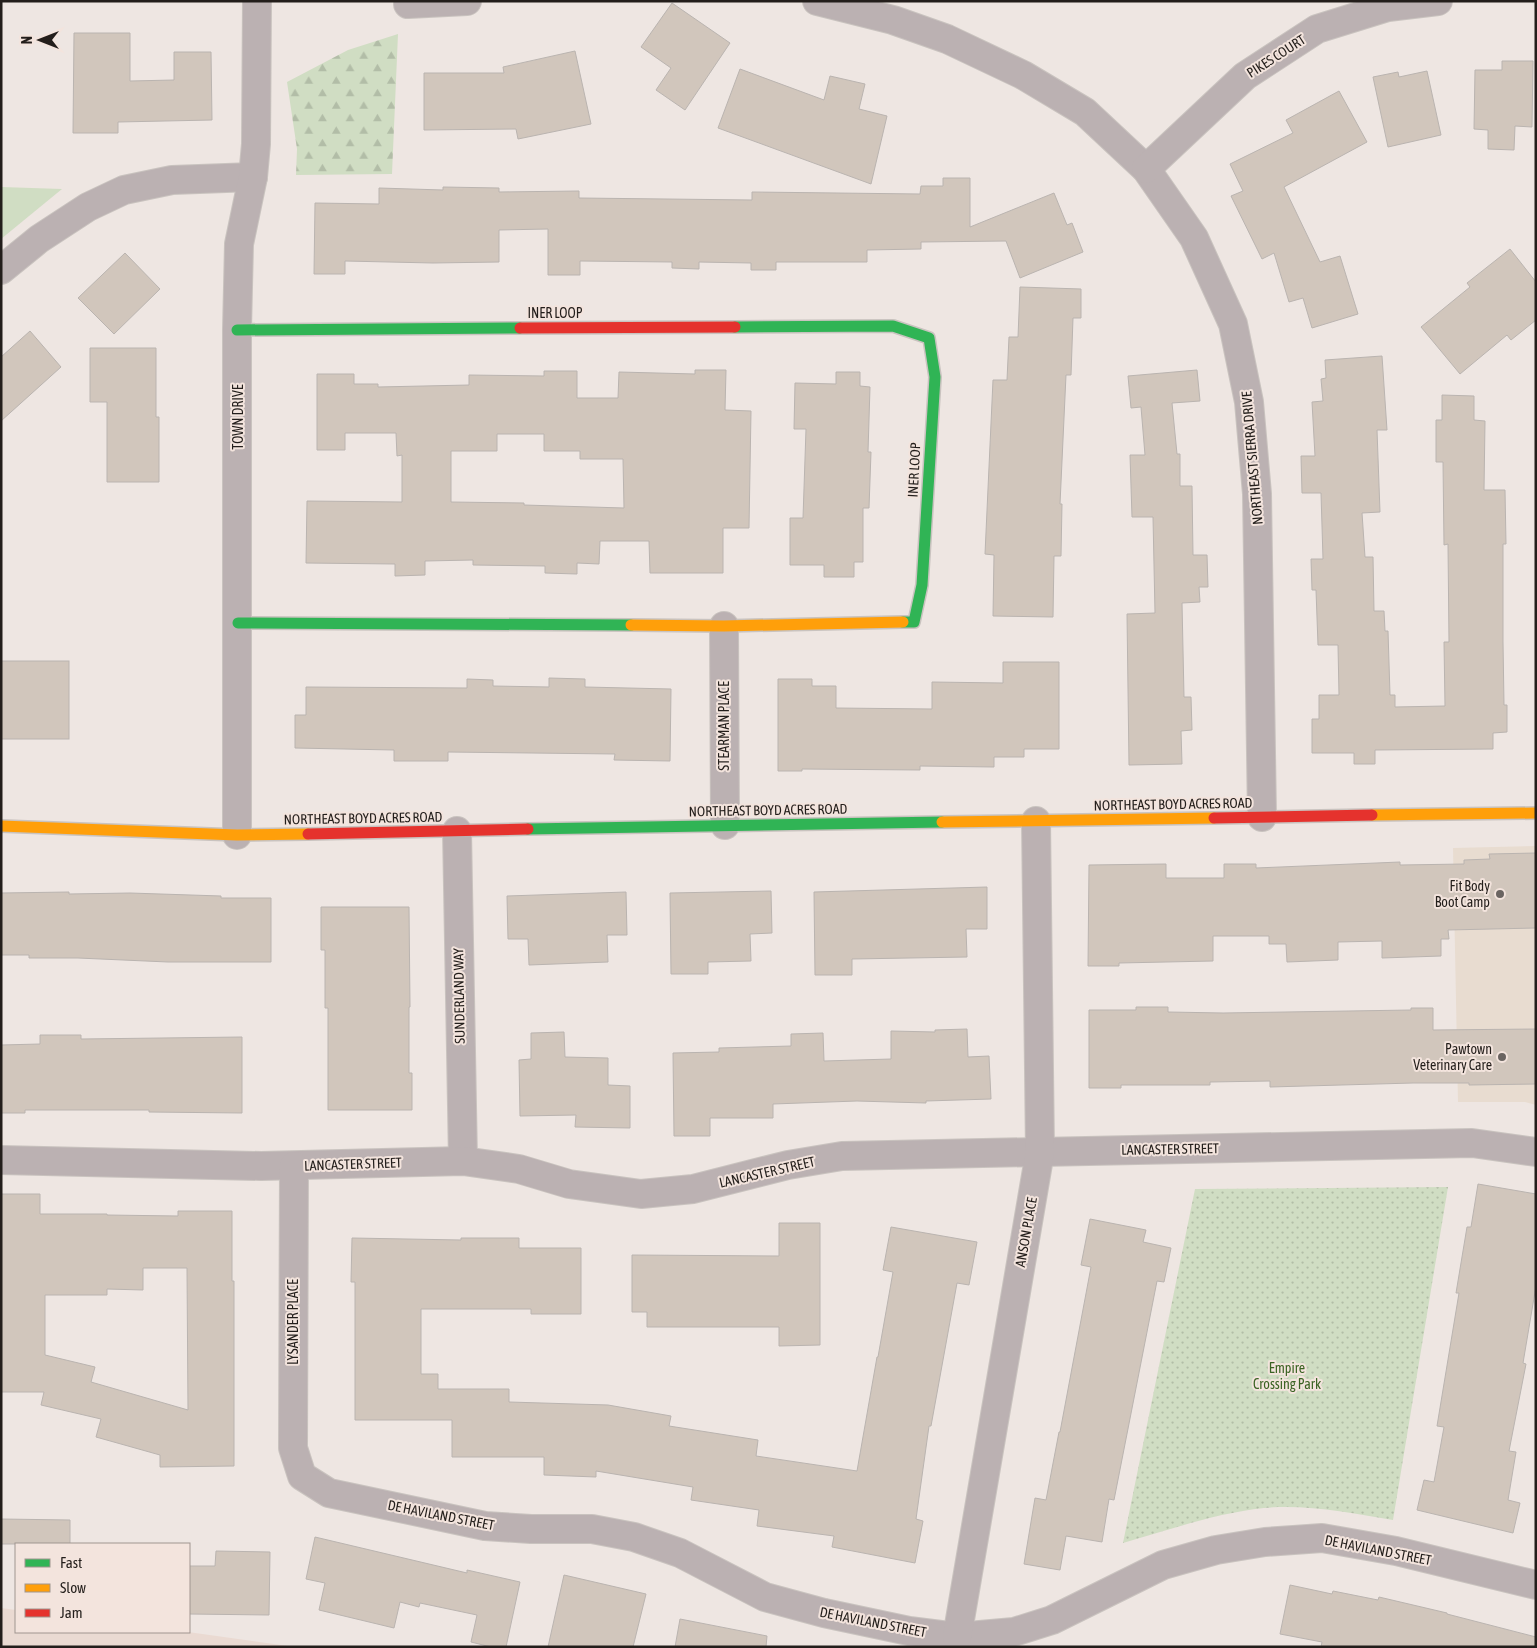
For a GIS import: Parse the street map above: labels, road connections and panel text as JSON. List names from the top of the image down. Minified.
{"streets":{"street":["PIKES COURT","INER LOOP","TOWN DRIVE","NORTHEAST SIERRA DRIVE","STEARMAN PLACE","NORTHEAST BOYD ACRES ROAD","SUNDERLAND WAY","LANCASTER STREET","ANSON PLACE","LYSANDER PLACE","DE HAVILAND STREET"]},"crossings":[["PIKES COURT","NORTHEAST SIERRA DRIVE"],["INER LOOP","TOWN DRIVE"],["INER LOOP","STEARMAN PLACE"],["TOWN DRIVE","NORTHEAST BOYD ACRES ROAD"],["NORTHEAST SIERRA DRIVE","NORTHEAST BOYD ACRES ROAD"],["STEARMAN PLACE","NORTHEAST BOYD ACRES ROAD"],["NORTHEAST BOYD ACRES ROAD","SUNDERLAND WAY"],["NORTHEAST BOYD ACRES ROAD","ANSON PLACE"],["SUNDERLAND WAY","LANCASTER STREET"],["LANCASTER STREET","ANSON PLACE"],["LANCASTER STREET","LYSANDER PLACE"],["ANSON PLACE","DE HAVILAND STREET"],["LYSANDER PLACE","DE HAVILAND STREET"]],"parks":["Empire Crossing Park"],"places":["Fit Body Boot Camp","Pawtown Veterinary Care"],"legend":["Fast","Slow","Jam"],"north":"left"}
